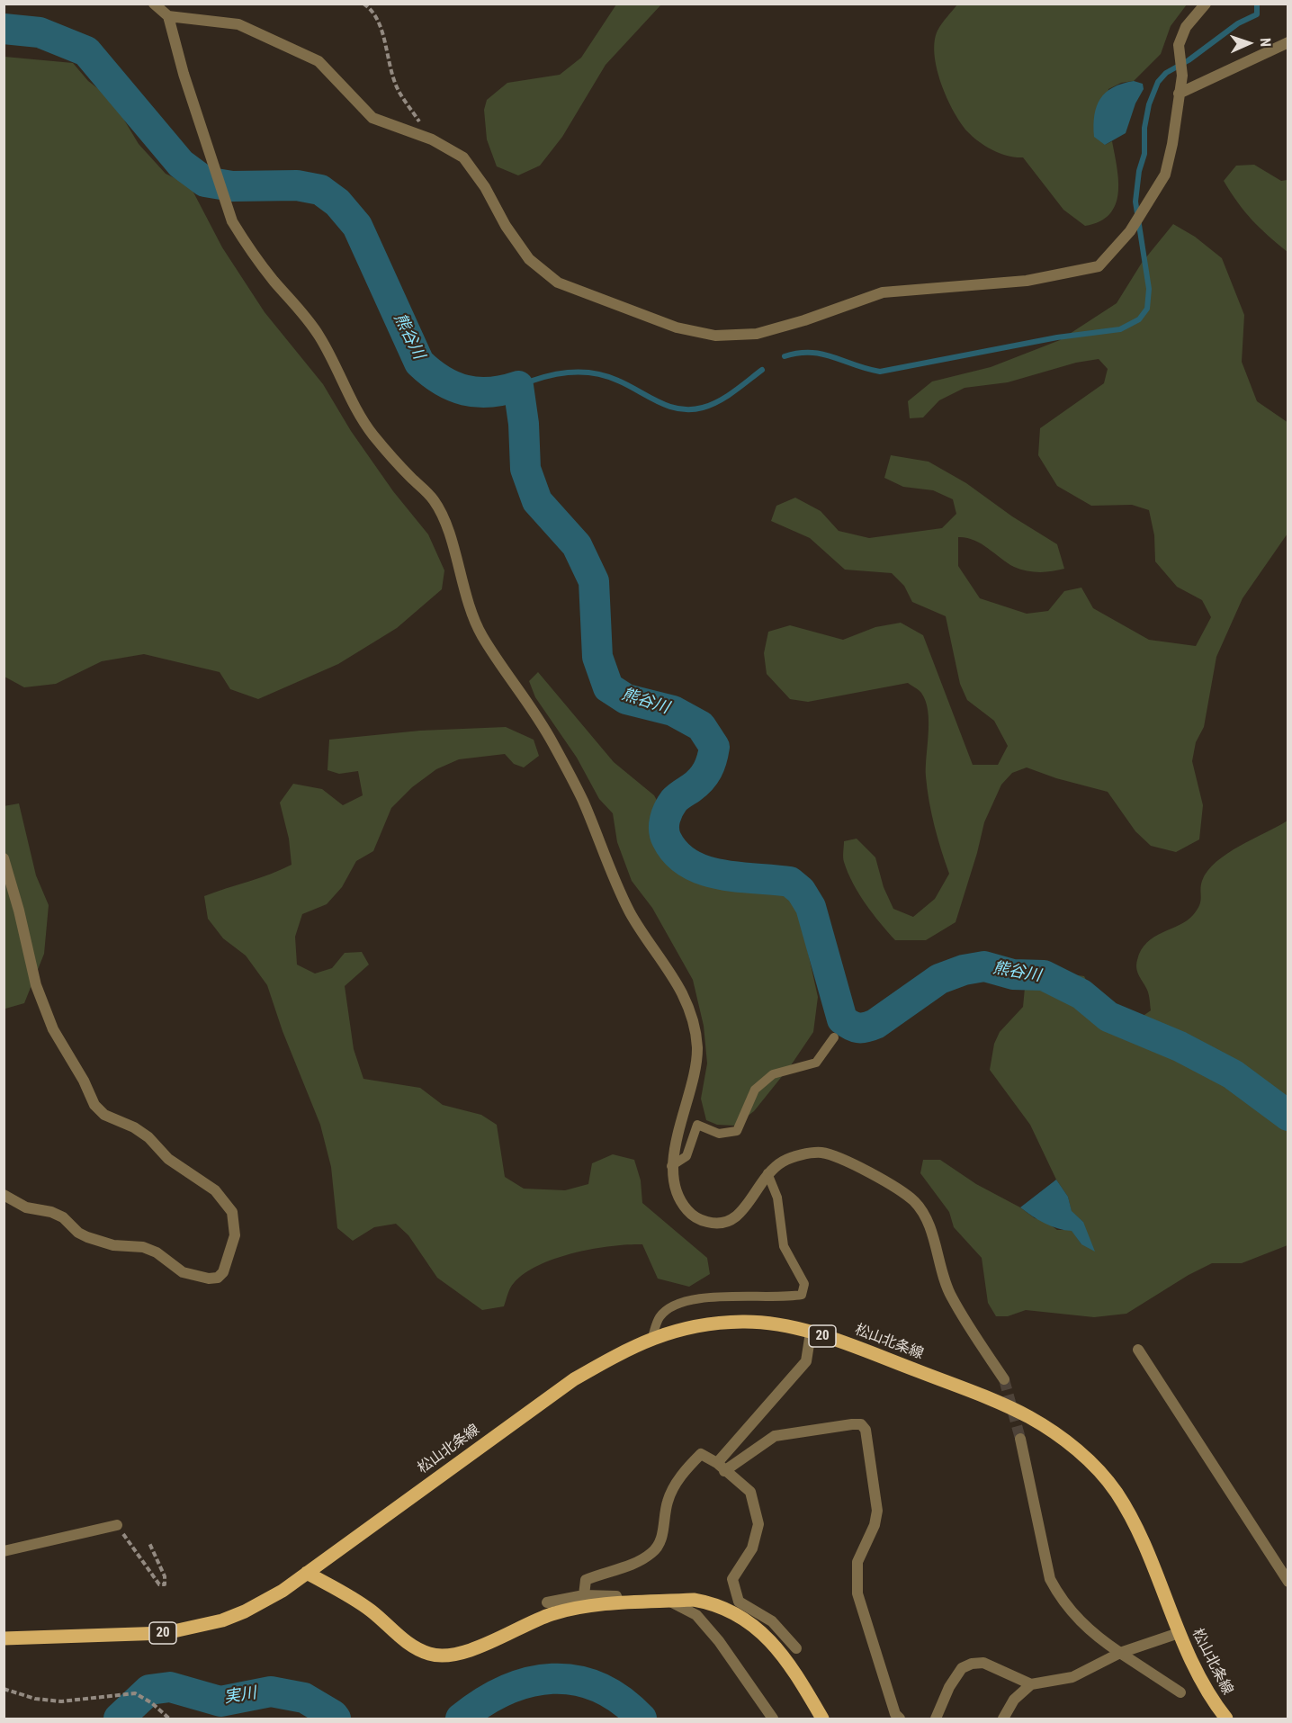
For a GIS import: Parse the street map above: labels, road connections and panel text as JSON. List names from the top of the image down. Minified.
{"streets":{"main road":["20","松山北条線"]},"water":["熊谷川","実川"],"north":"right"}
